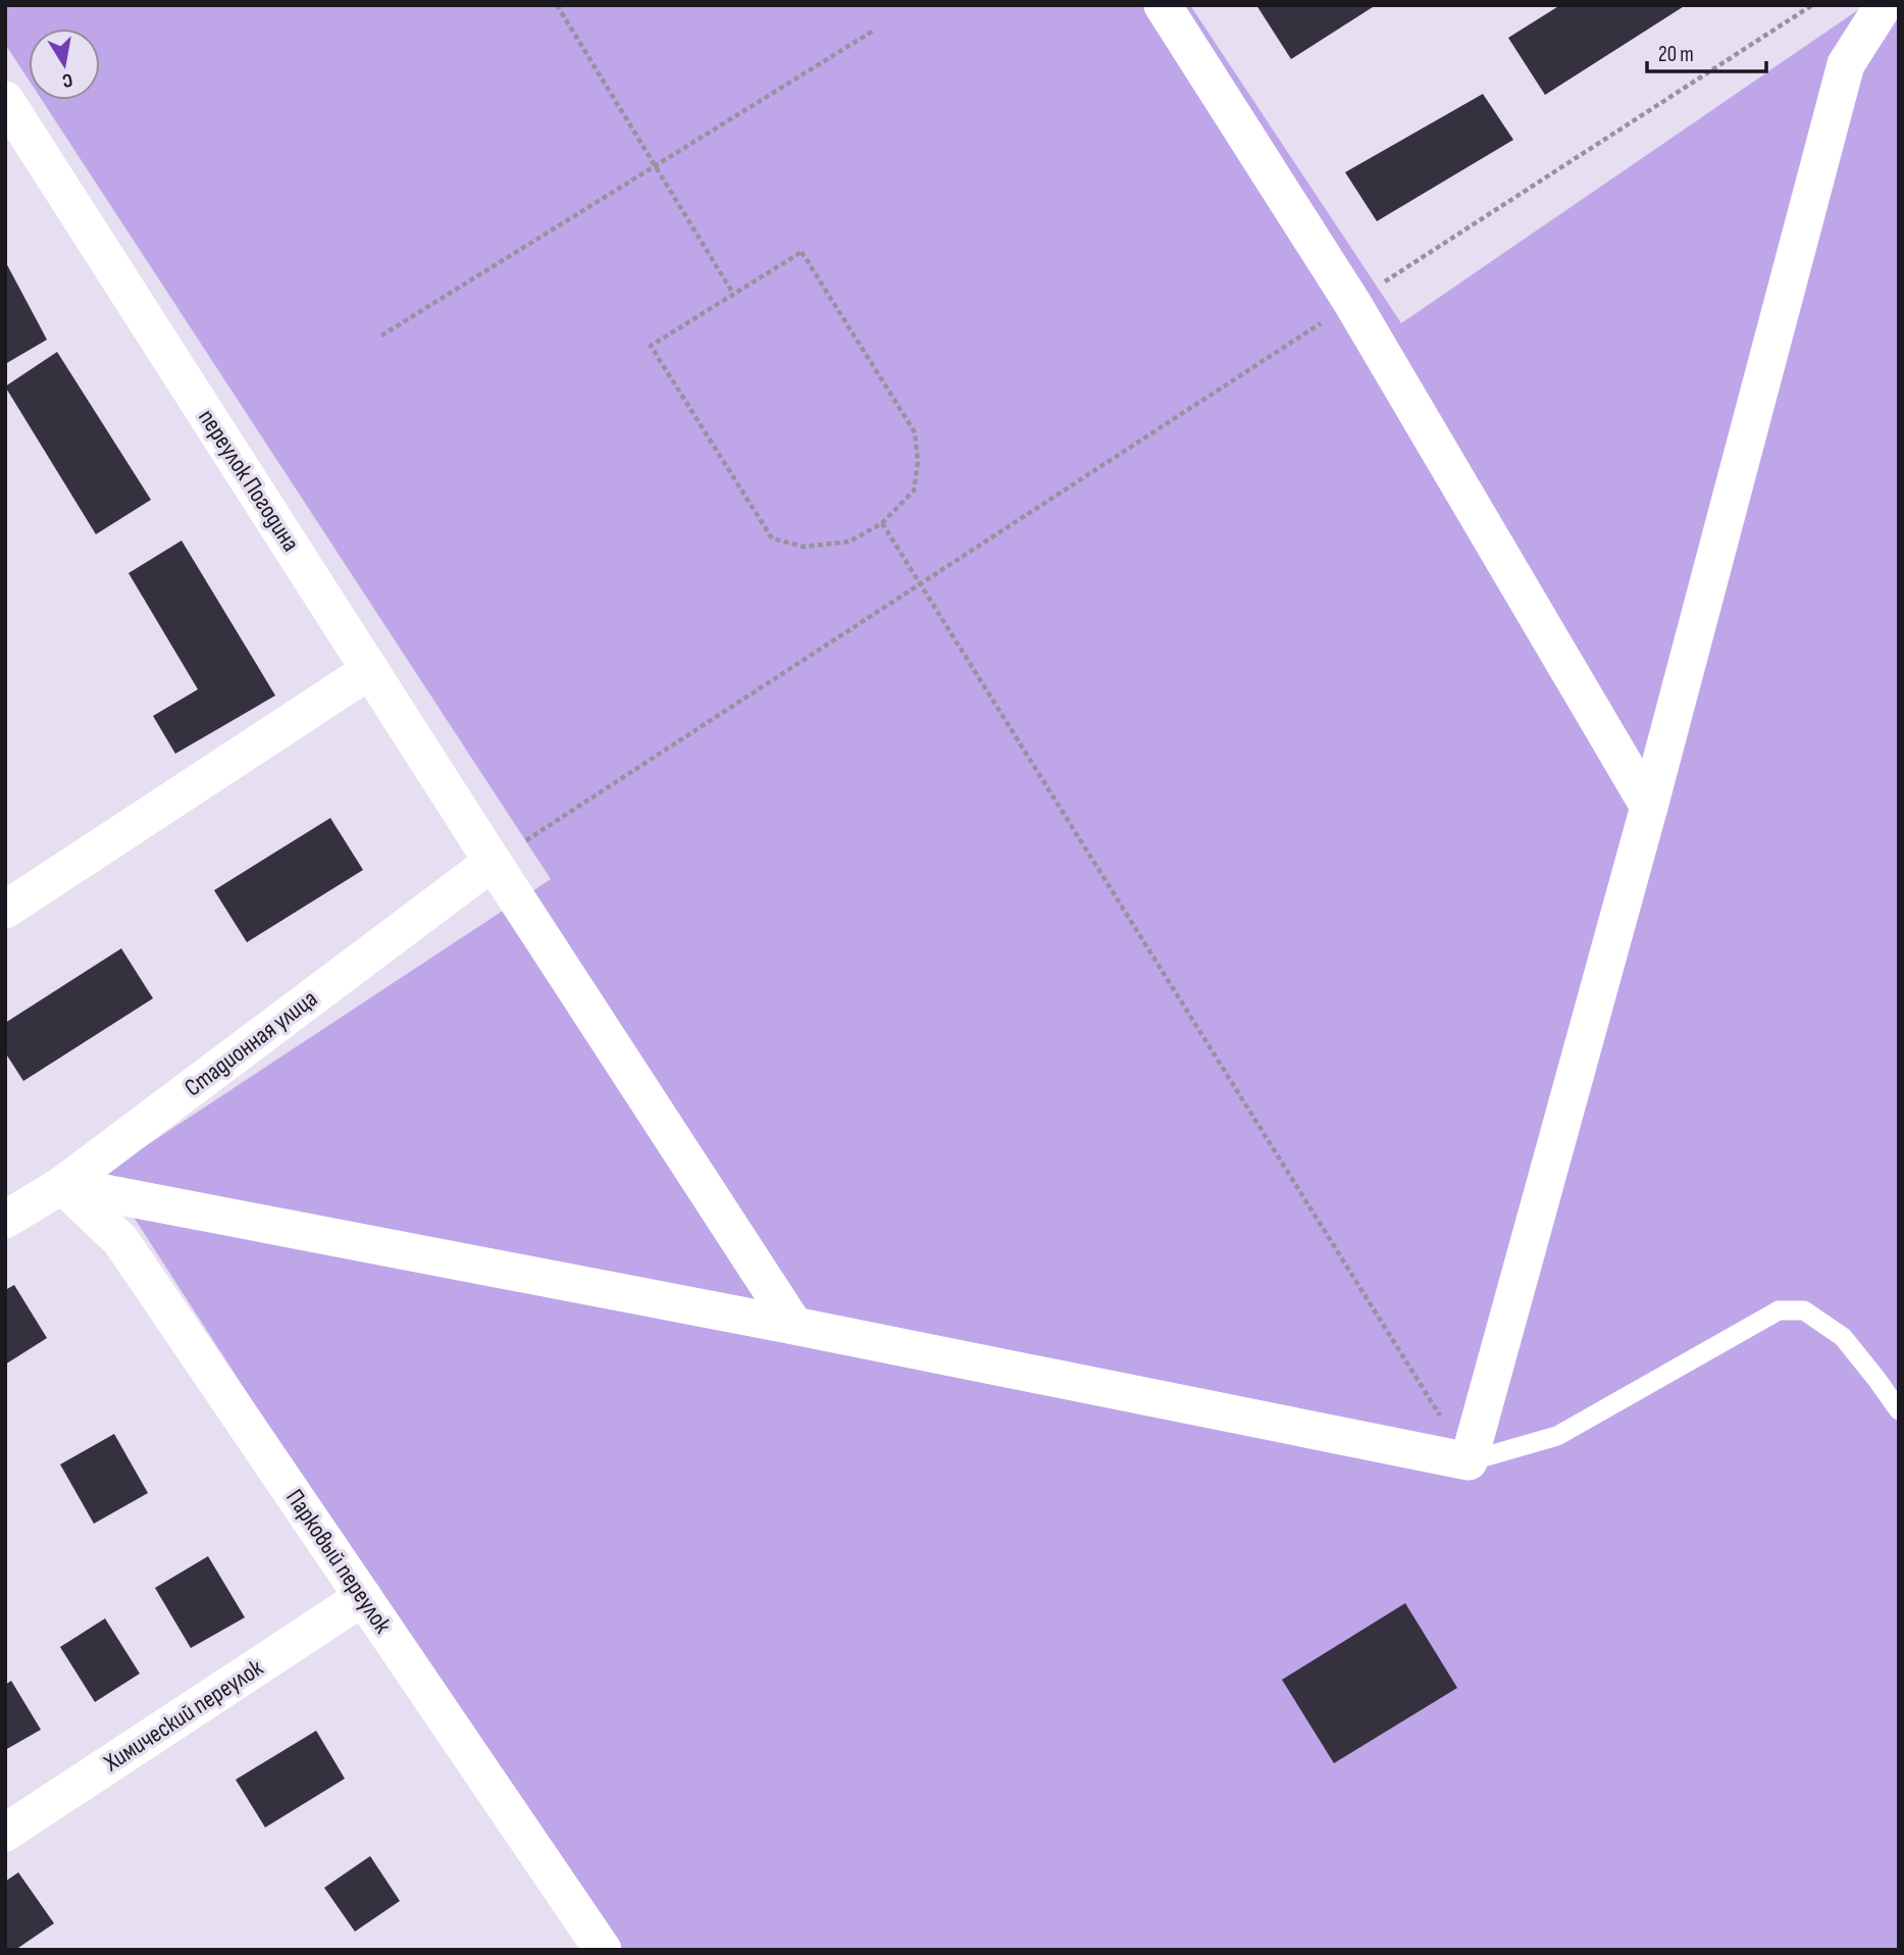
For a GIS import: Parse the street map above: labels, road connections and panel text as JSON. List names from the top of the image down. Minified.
{"streets":{"street":["переулок Погодина","Стадионная улица","Парковый переулок","Химический переулок"]},"crossings":[["переулок Погодина","Стадионная улица"],["Стадионная улица","Парковый переулок"],["Парковый переулок","Химический переулок"]],"scale_bar":"20 m","north":"bottom"}
